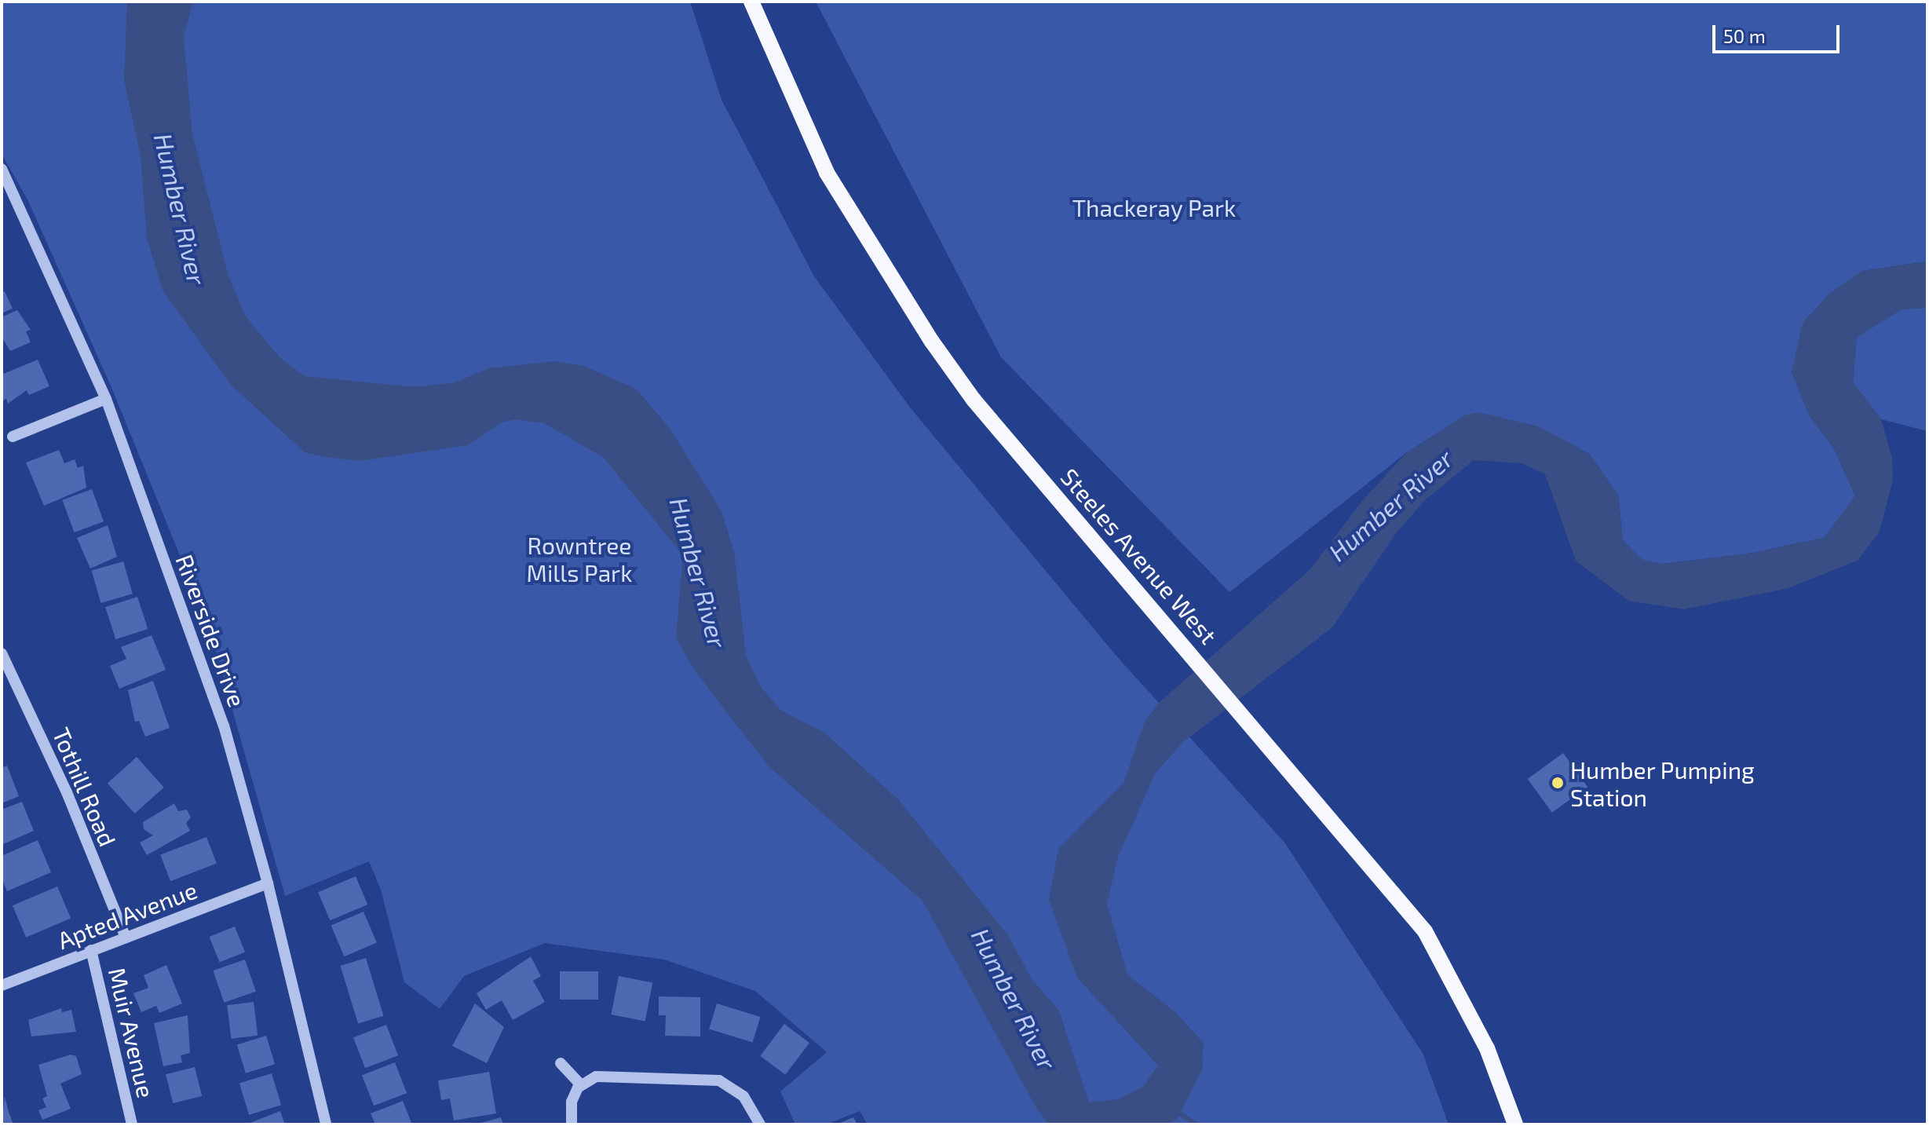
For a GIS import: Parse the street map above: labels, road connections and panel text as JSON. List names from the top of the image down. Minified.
{"streets":{"main road":["Steeles Avenue West"],"street":["Riverside Drive","Tothill Road","Apted Avenue","Muir Avenue"]},"crossings":[["Riverside Drive","Apted Avenue"],["Tothill Road","Apted Avenue"],["Apted Avenue","Muir Avenue"]],"water":["Humber River"],"parks":["Thackeray Park","Rowntree Mills Park"],"places":["Humber Pumping Station"],"scale_bar":"50 m"}
